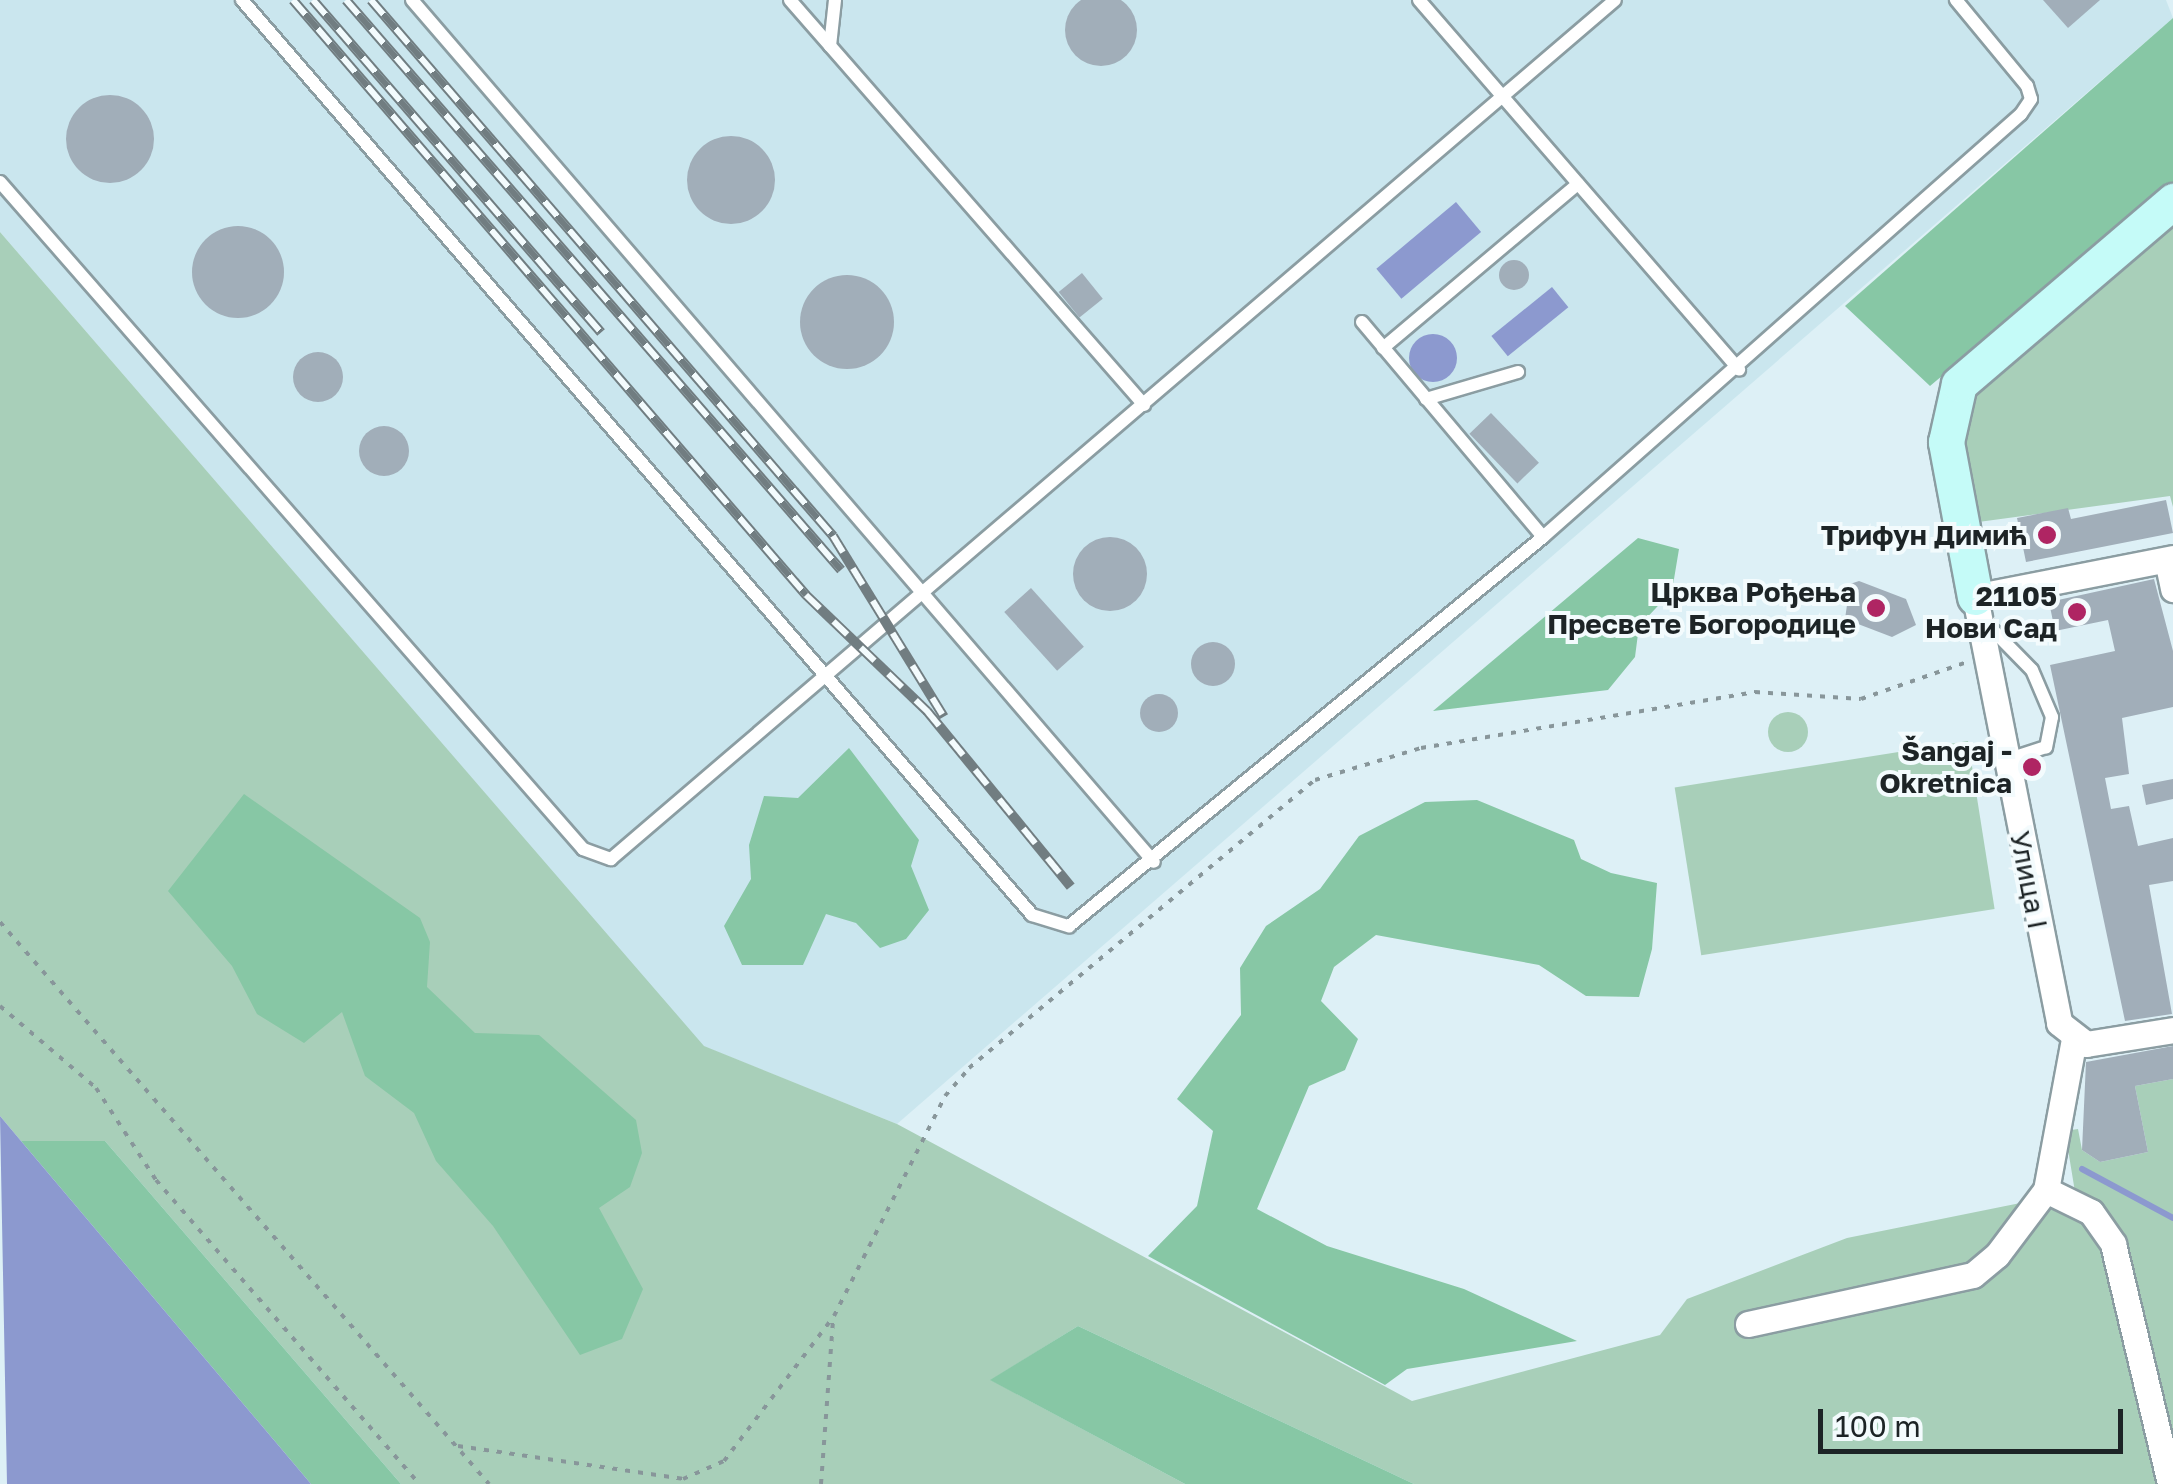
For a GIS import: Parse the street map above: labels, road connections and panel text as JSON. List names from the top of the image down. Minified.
{"streets":{"street":["Улица I"]},"places":["Трифун Димић","Црква Рођења Пресвете Богородице","21105 Нови Сад","Šangaj - Okretnica"],"scale_bar":"100 m"}
